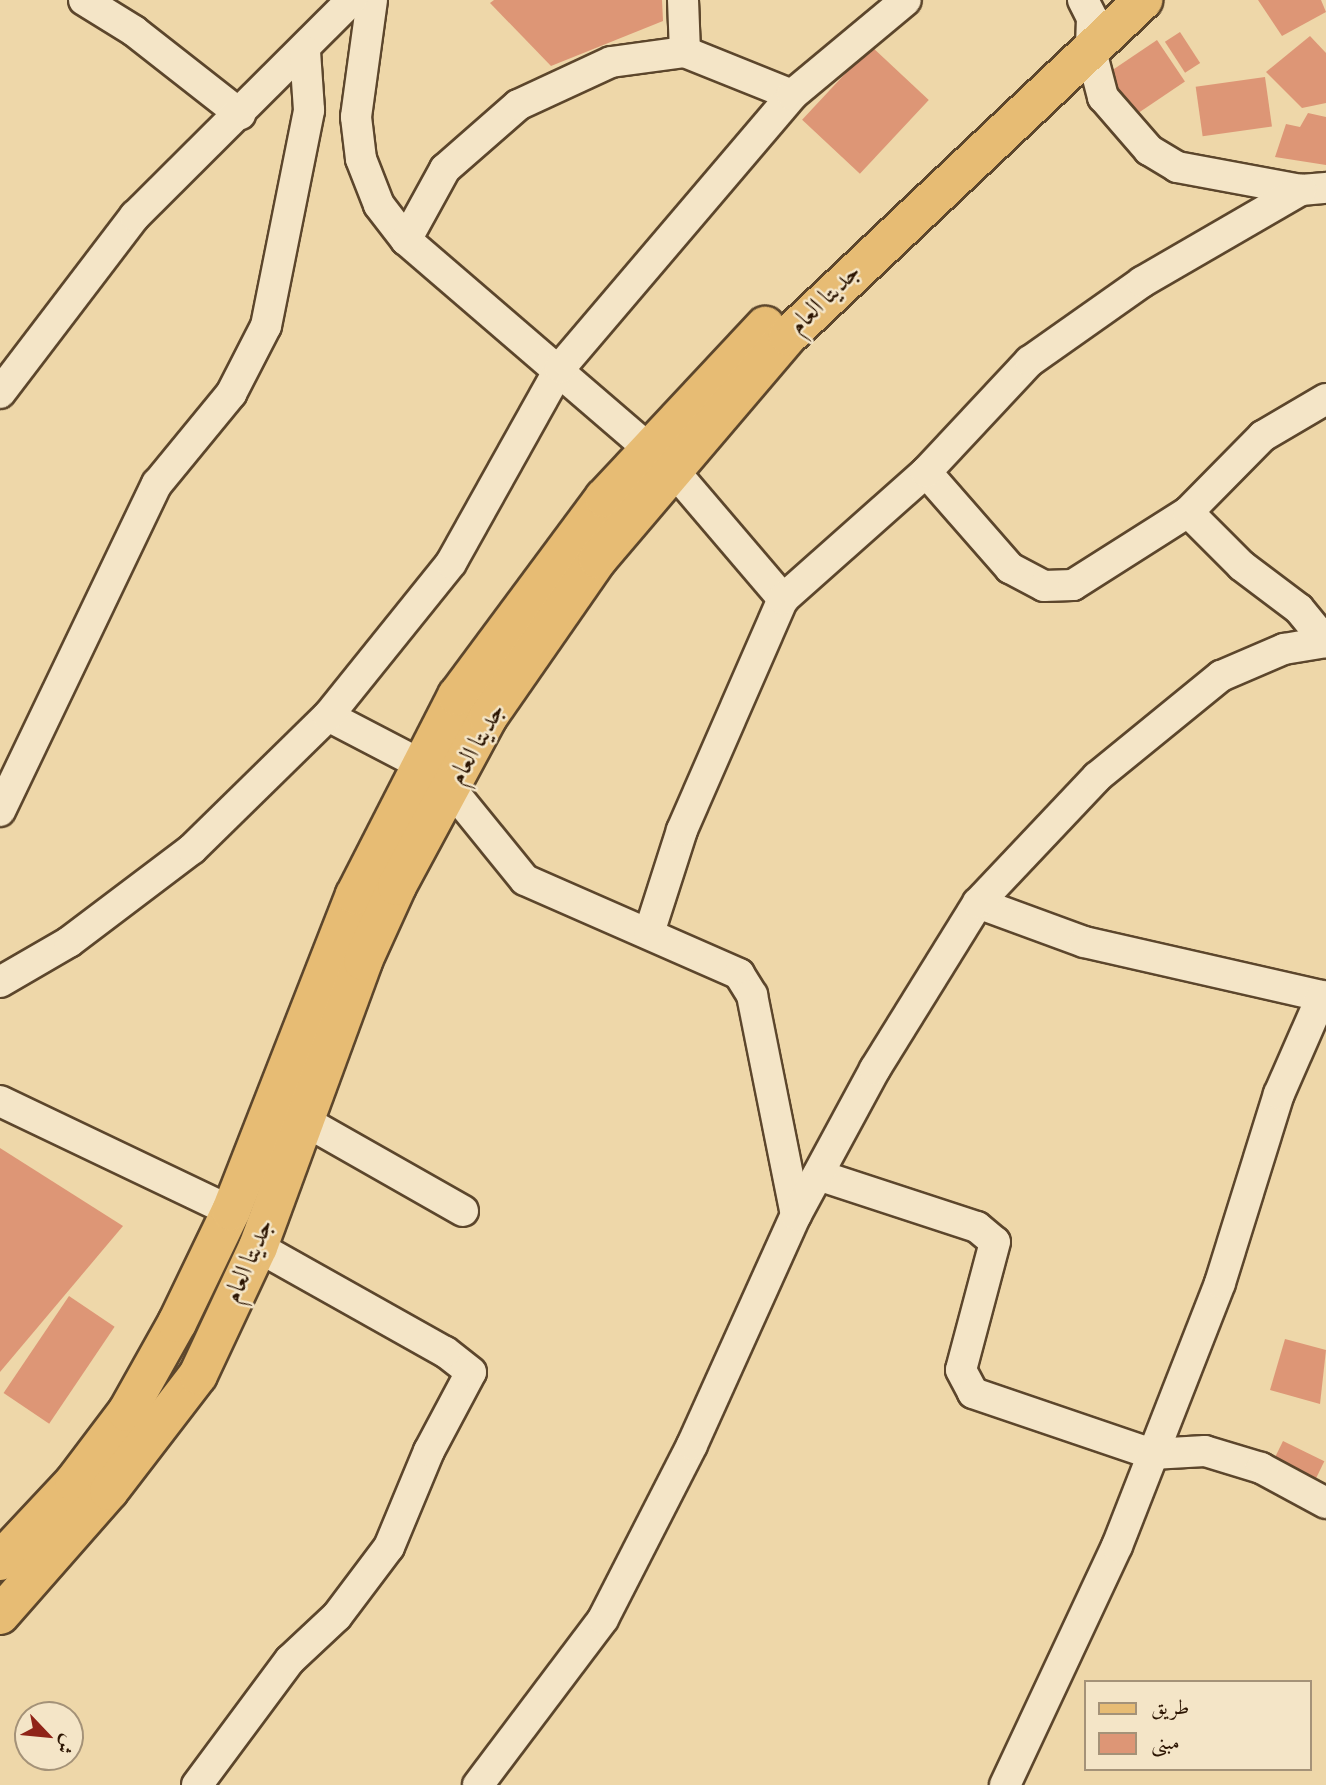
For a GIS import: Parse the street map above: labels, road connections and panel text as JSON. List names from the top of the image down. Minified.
{"streets":{"main road":["جديتا العام"]},"legend":["طريق","مبنى"],"north":"bottom right"}
